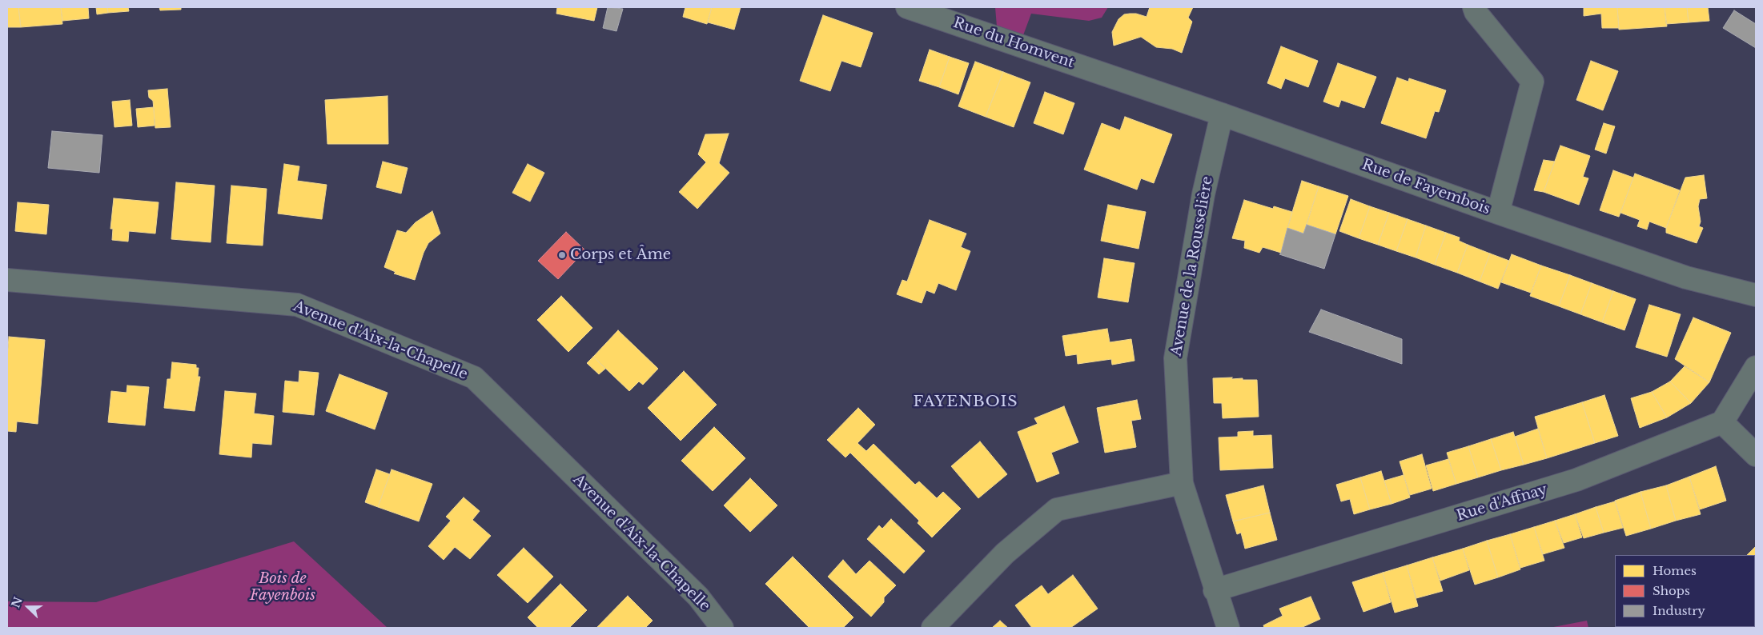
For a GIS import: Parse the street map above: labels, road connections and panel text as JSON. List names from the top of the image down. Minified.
{"streets":{"street":["Rue du Homvent","Rue de Fayembois","Avenue de la Rousselière","Avenue d'Aix-la-Chapelle","Rue d'Affnay"]},"crossings":[["Rue du Homvent","Rue de Fayembois"],["Rue de Fayembois","Avenue de la Rousselière"],["Avenue de la Rousselière","Rue d'Affnay"]],"districts":["FAYENBOIS"],"parks":["Bois de Fayenbois"],"places":["Corps et Âme"],"legend":["Homes","Shops","Industry"],"north":"left"}
